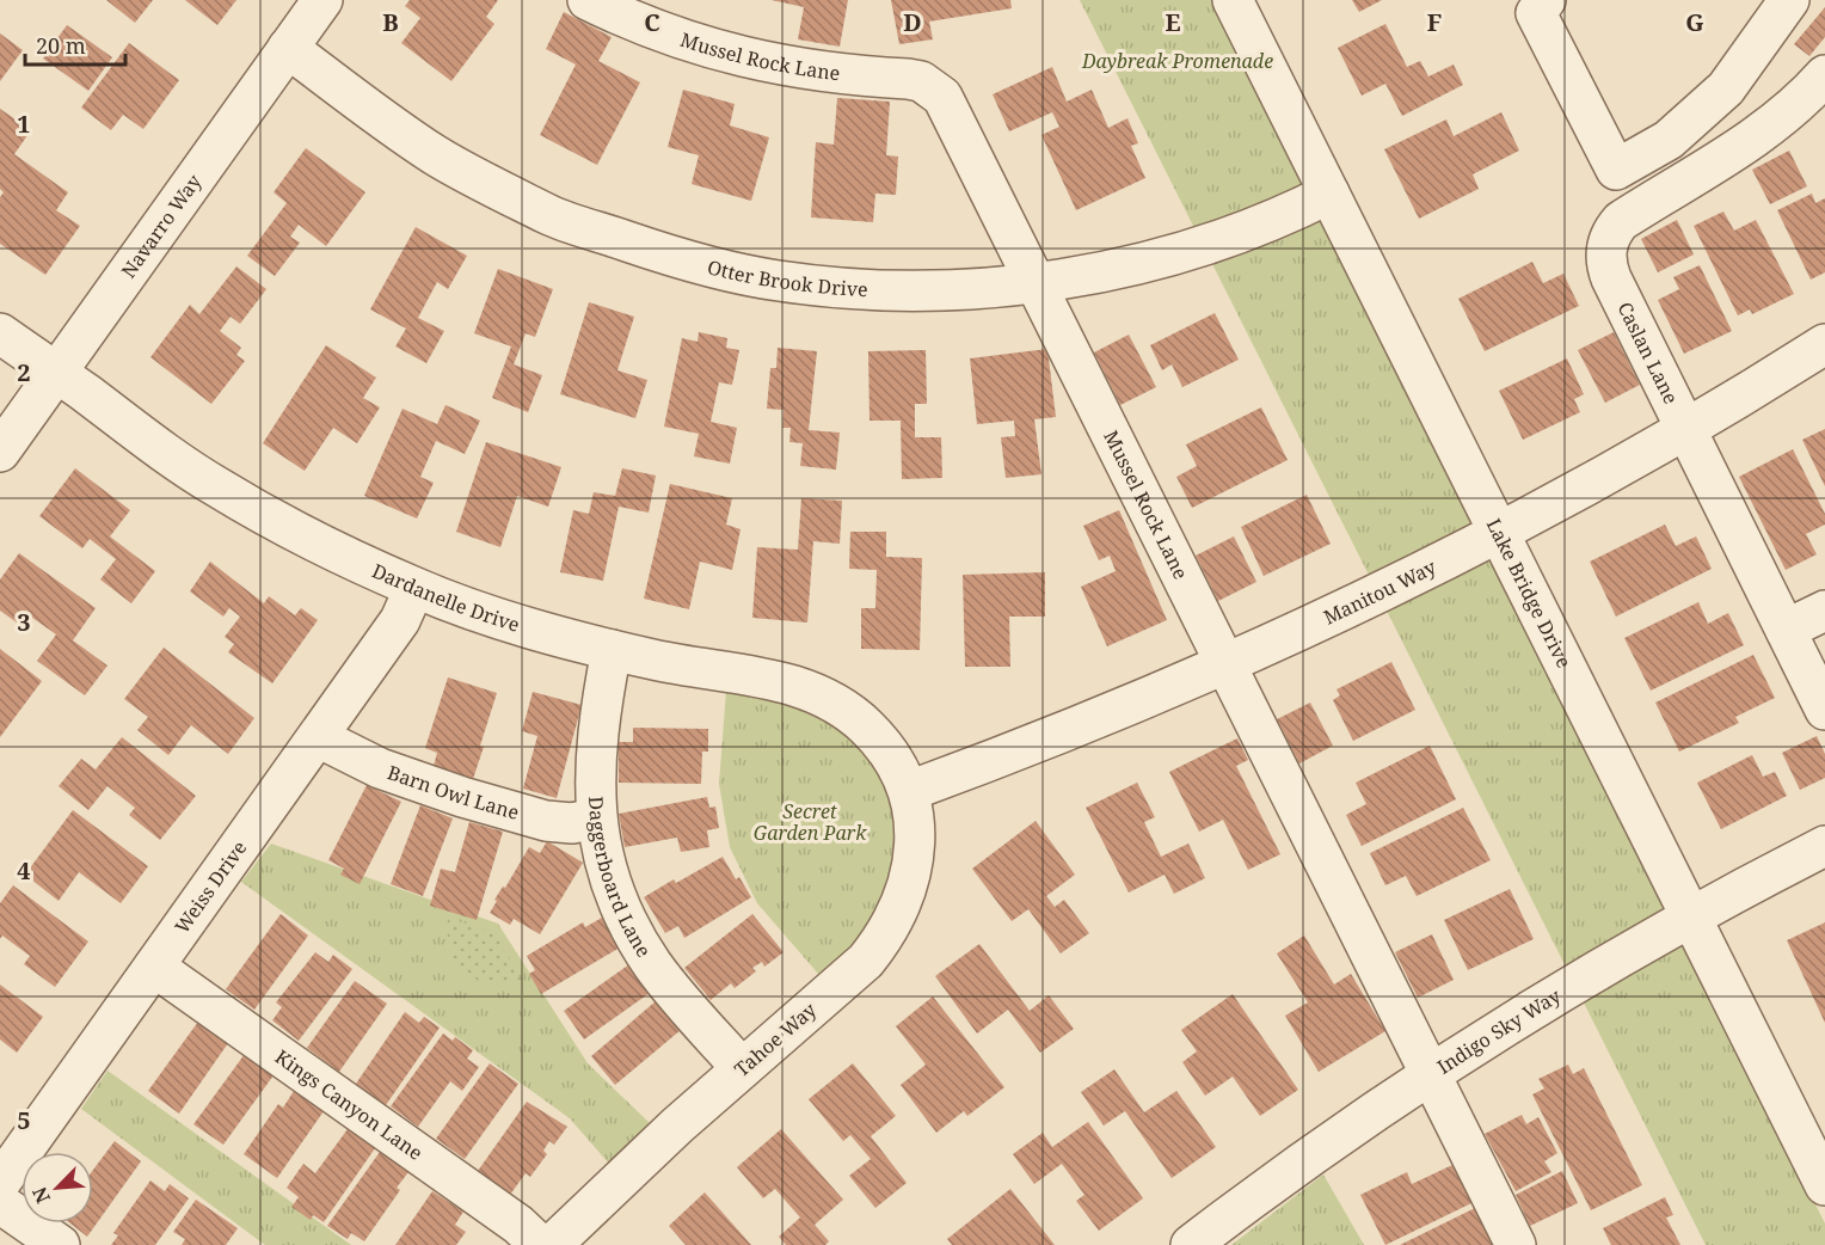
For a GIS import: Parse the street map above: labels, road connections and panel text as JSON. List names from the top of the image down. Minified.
{"streets":{"street":["Mussel Rock Lane","Navarro Way","Otter Brook Drive","Caslan Lane","Manitou Way","Lake Bridge Drive","Dardanelle Drive","Barn Owl Lane","Daggerboard Lane","Weiss Drive","Indigo Sky Way","Tahoe Way","Kings Canyon Lane"]},"crossings":[["Mussel Rock Lane","Otter Brook Drive"],["Mussel Rock Lane","Manitou Way"],["Mussel Rock Lane","Indigo Sky Way"],["Navarro Way","Otter Brook Drive"],["Navarro Way","Dardanelle Drive"],["Otter Brook Drive","Lake Bridge Drive"],["Caslan Lane","Manitou Way"],["Manitou Way","Lake Bridge Drive"],["Manitou Way","Dardanelle Drive"],["Manitou Way","Tahoe Way"],["Lake Bridge Drive","Indigo Sky Way"],["Dardanelle Drive","Daggerboard Lane"],["Dardanelle Drive","Weiss Drive"],["Dardanelle Drive","Tahoe Way"],["Barn Owl Lane","Daggerboard Lane"],["Barn Owl Lane","Weiss Drive"],["Daggerboard Lane","Tahoe Way"],["Weiss Drive","Kings Canyon Lane"]],"parks":["Daybreak Promenade","Secret Garden Park"],"scale_bar":"20 m","north":"bottom left","grid":{"columns":["B","C","D","E","F","G"],"rows":["1","2","3","4","5"]}}
